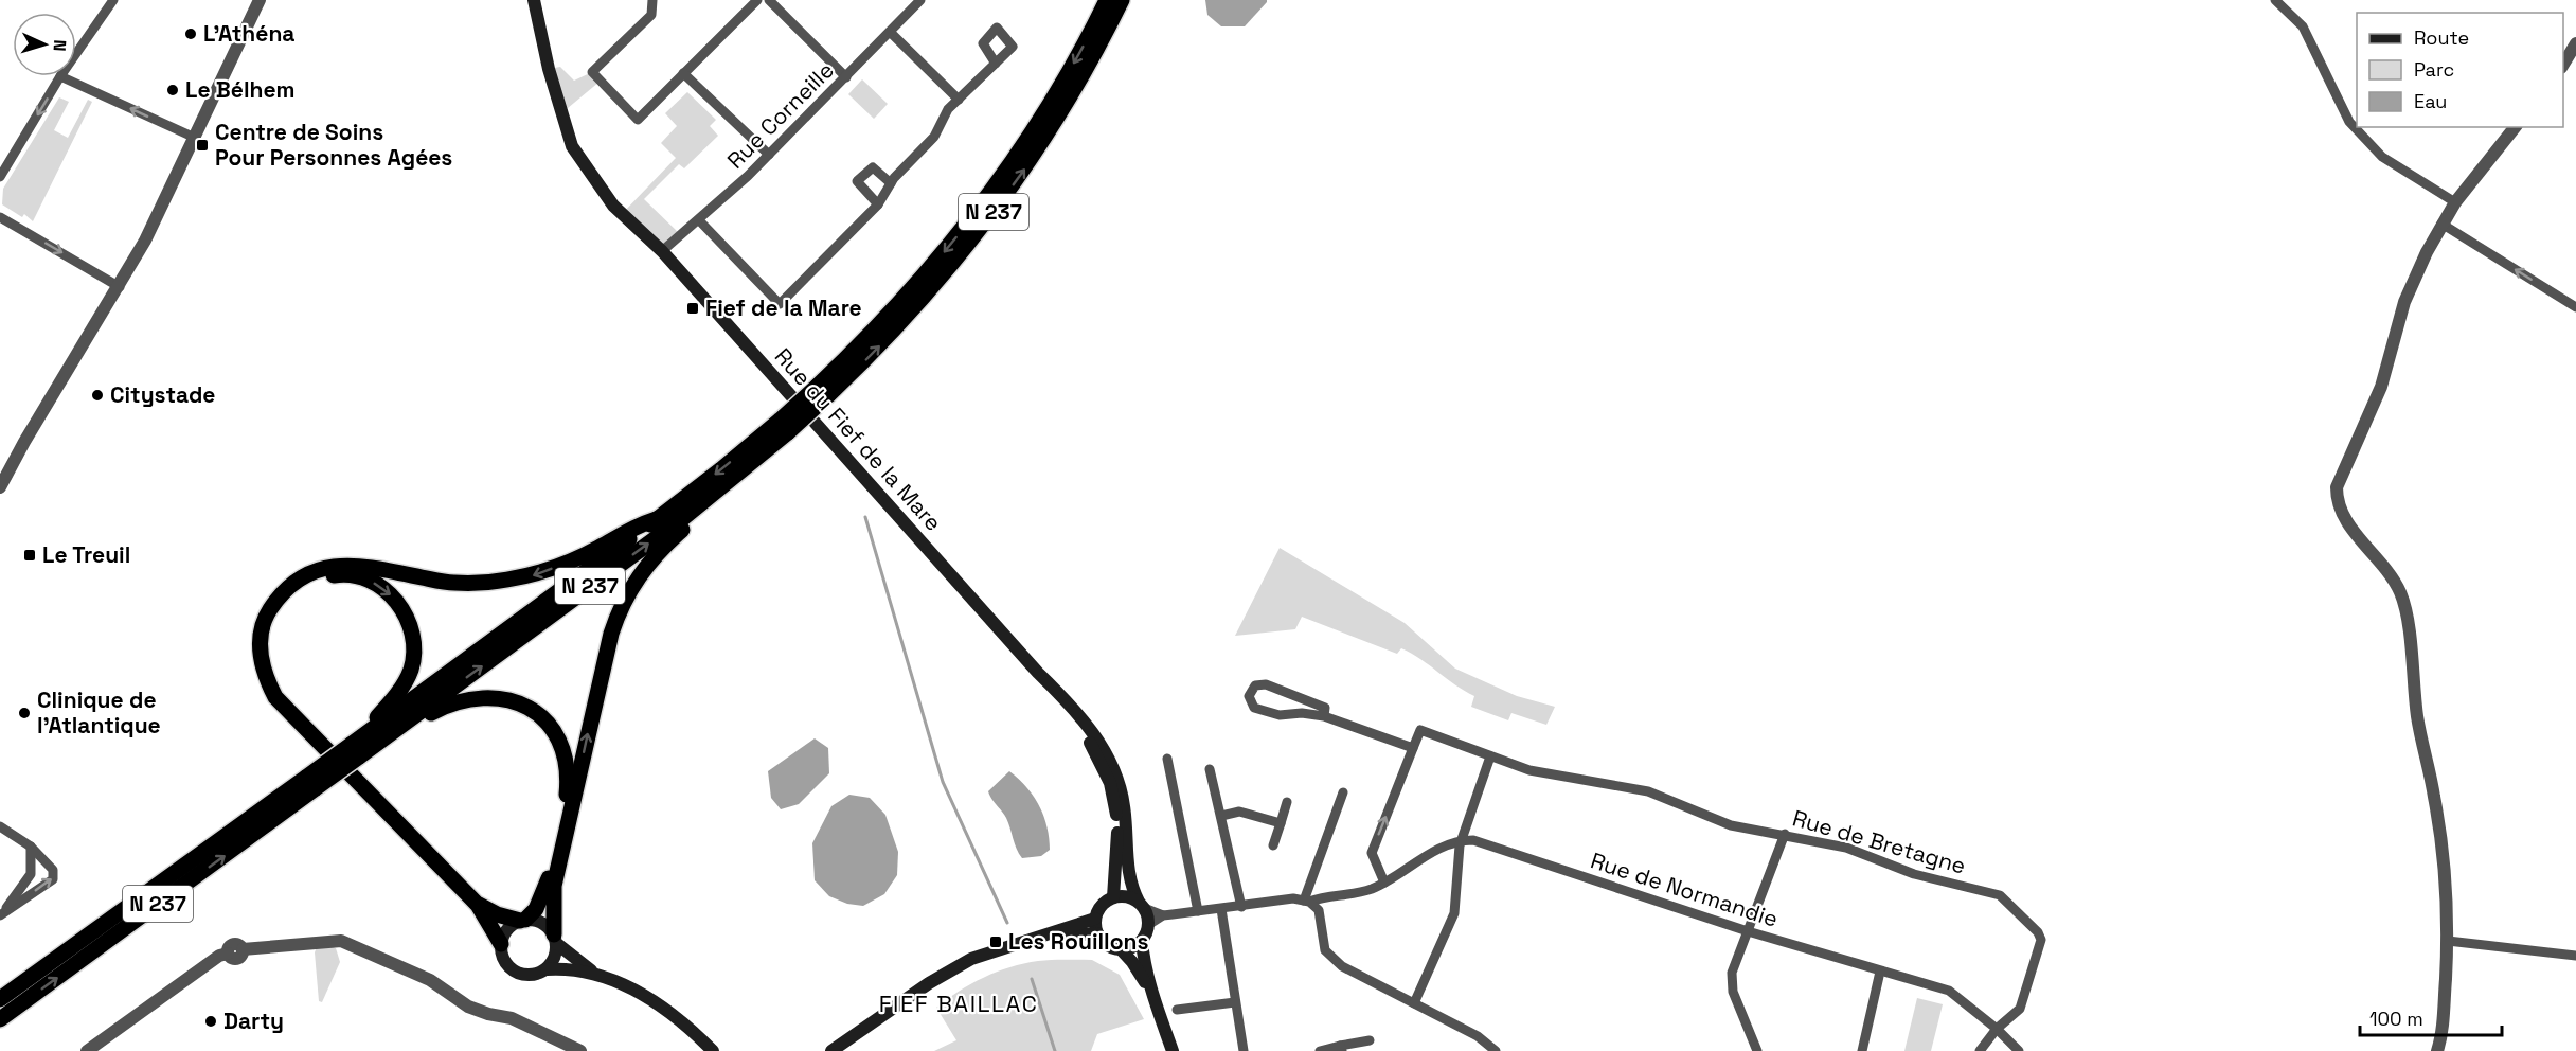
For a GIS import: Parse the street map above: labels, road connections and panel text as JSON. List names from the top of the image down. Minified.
{"streets":{"highway":["N 237"],"main road":["Rue du Fief de la Mare"],"street":["Rue Corneille","Rue de Bretagne","Rue de Normandie"]},"crossings":[["Rue Corneille","Rue du Fief de la Mare"],["Rue de Bretagne","Rue de Normandie"]],"districts":["FIEF BAILLAC"],"places":{"other":["L'Athéna","Le Bélhem","Citystade","Clinique de l'Atlantique","Darty"],"transit":["Centre de Soins Pour Personnes Agées","Fief de la Mare","Le Treuil","Les Rouillons"]},"legend":["Route","Parc","Eau"],"scale_bar":"100 m","north":"right"}
